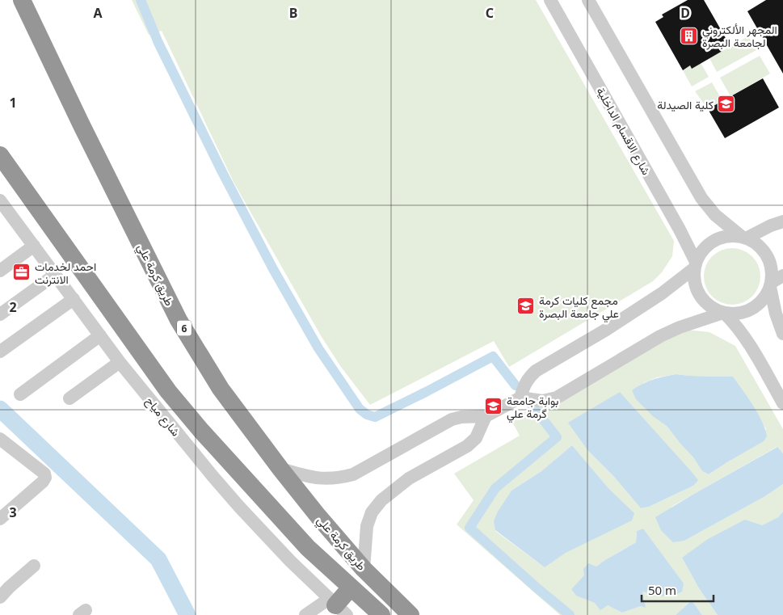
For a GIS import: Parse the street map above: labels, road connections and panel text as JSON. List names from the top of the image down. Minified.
{"streets":{"highway":["طريق كرمة علي","6"],"street":["شارع الاقسام الداخلية","شارع مياح"]},"places":{"building":["المجهر الألكتروني لجامعة البصرة"],"school or university":["كلية الصيدلة","مجمع كليات كرمة علي جامعة البصرة","بوابة جامعة گرمة علي"],"office":["احمد لخدمات الانترنت"]},"scale_bar":"50 m","grid":{"columns":["A","B","C","D"],"rows":["1","2","3"]}}
